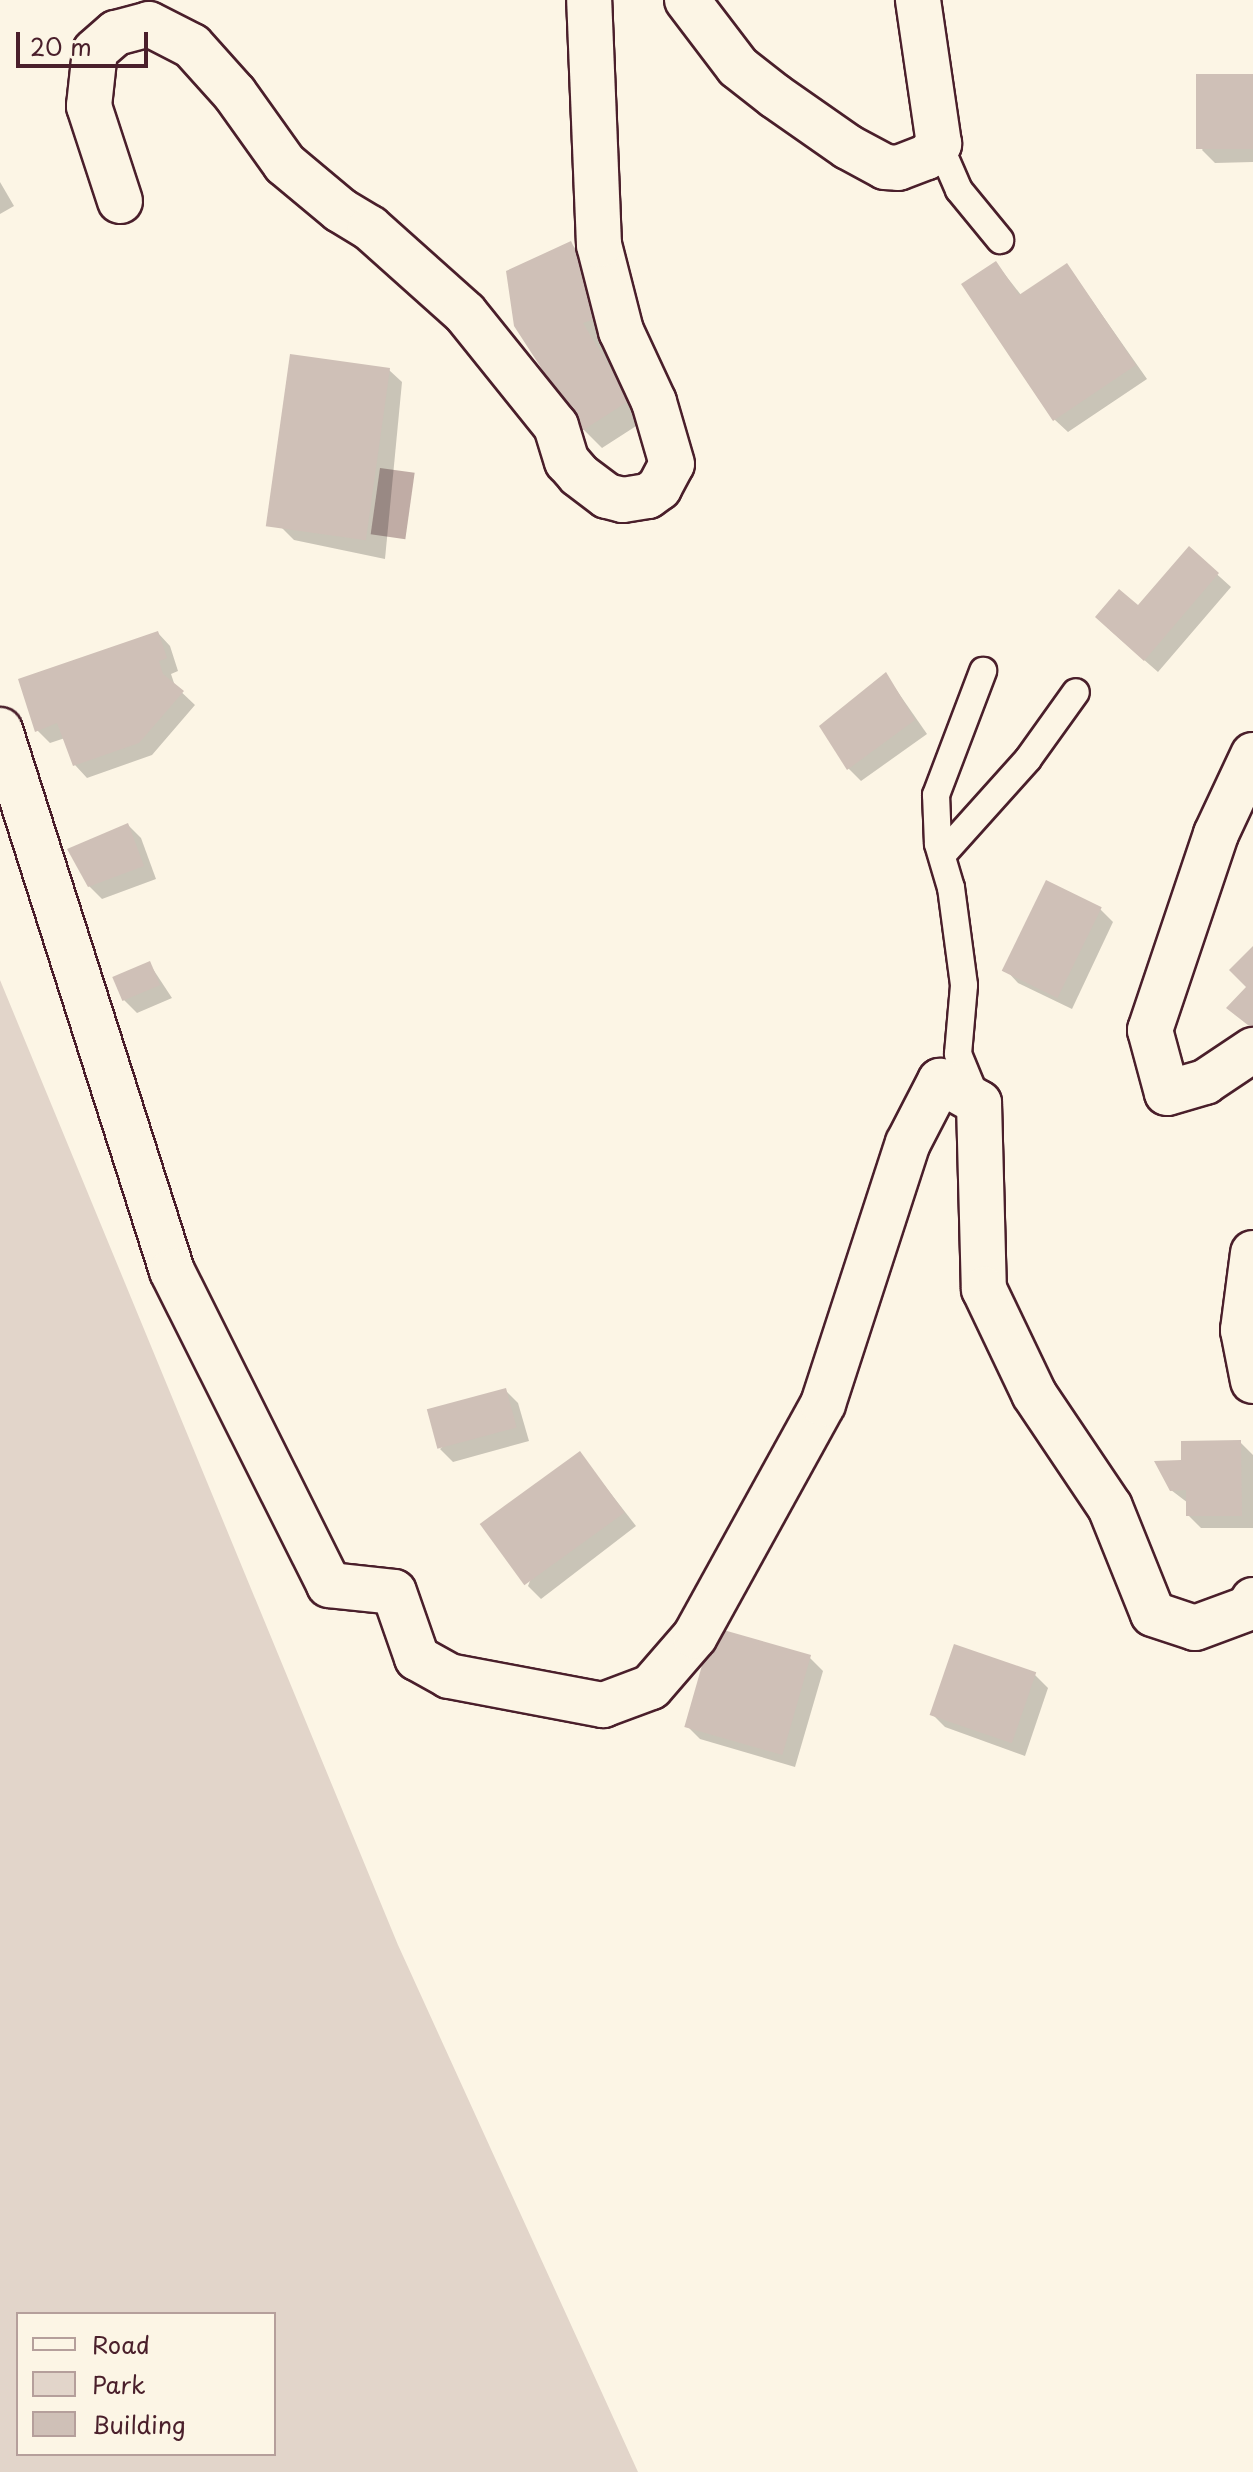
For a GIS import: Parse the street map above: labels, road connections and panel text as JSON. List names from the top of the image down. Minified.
{"legend":["Road","Park","Building"],"scale_bar":"20 m"}
